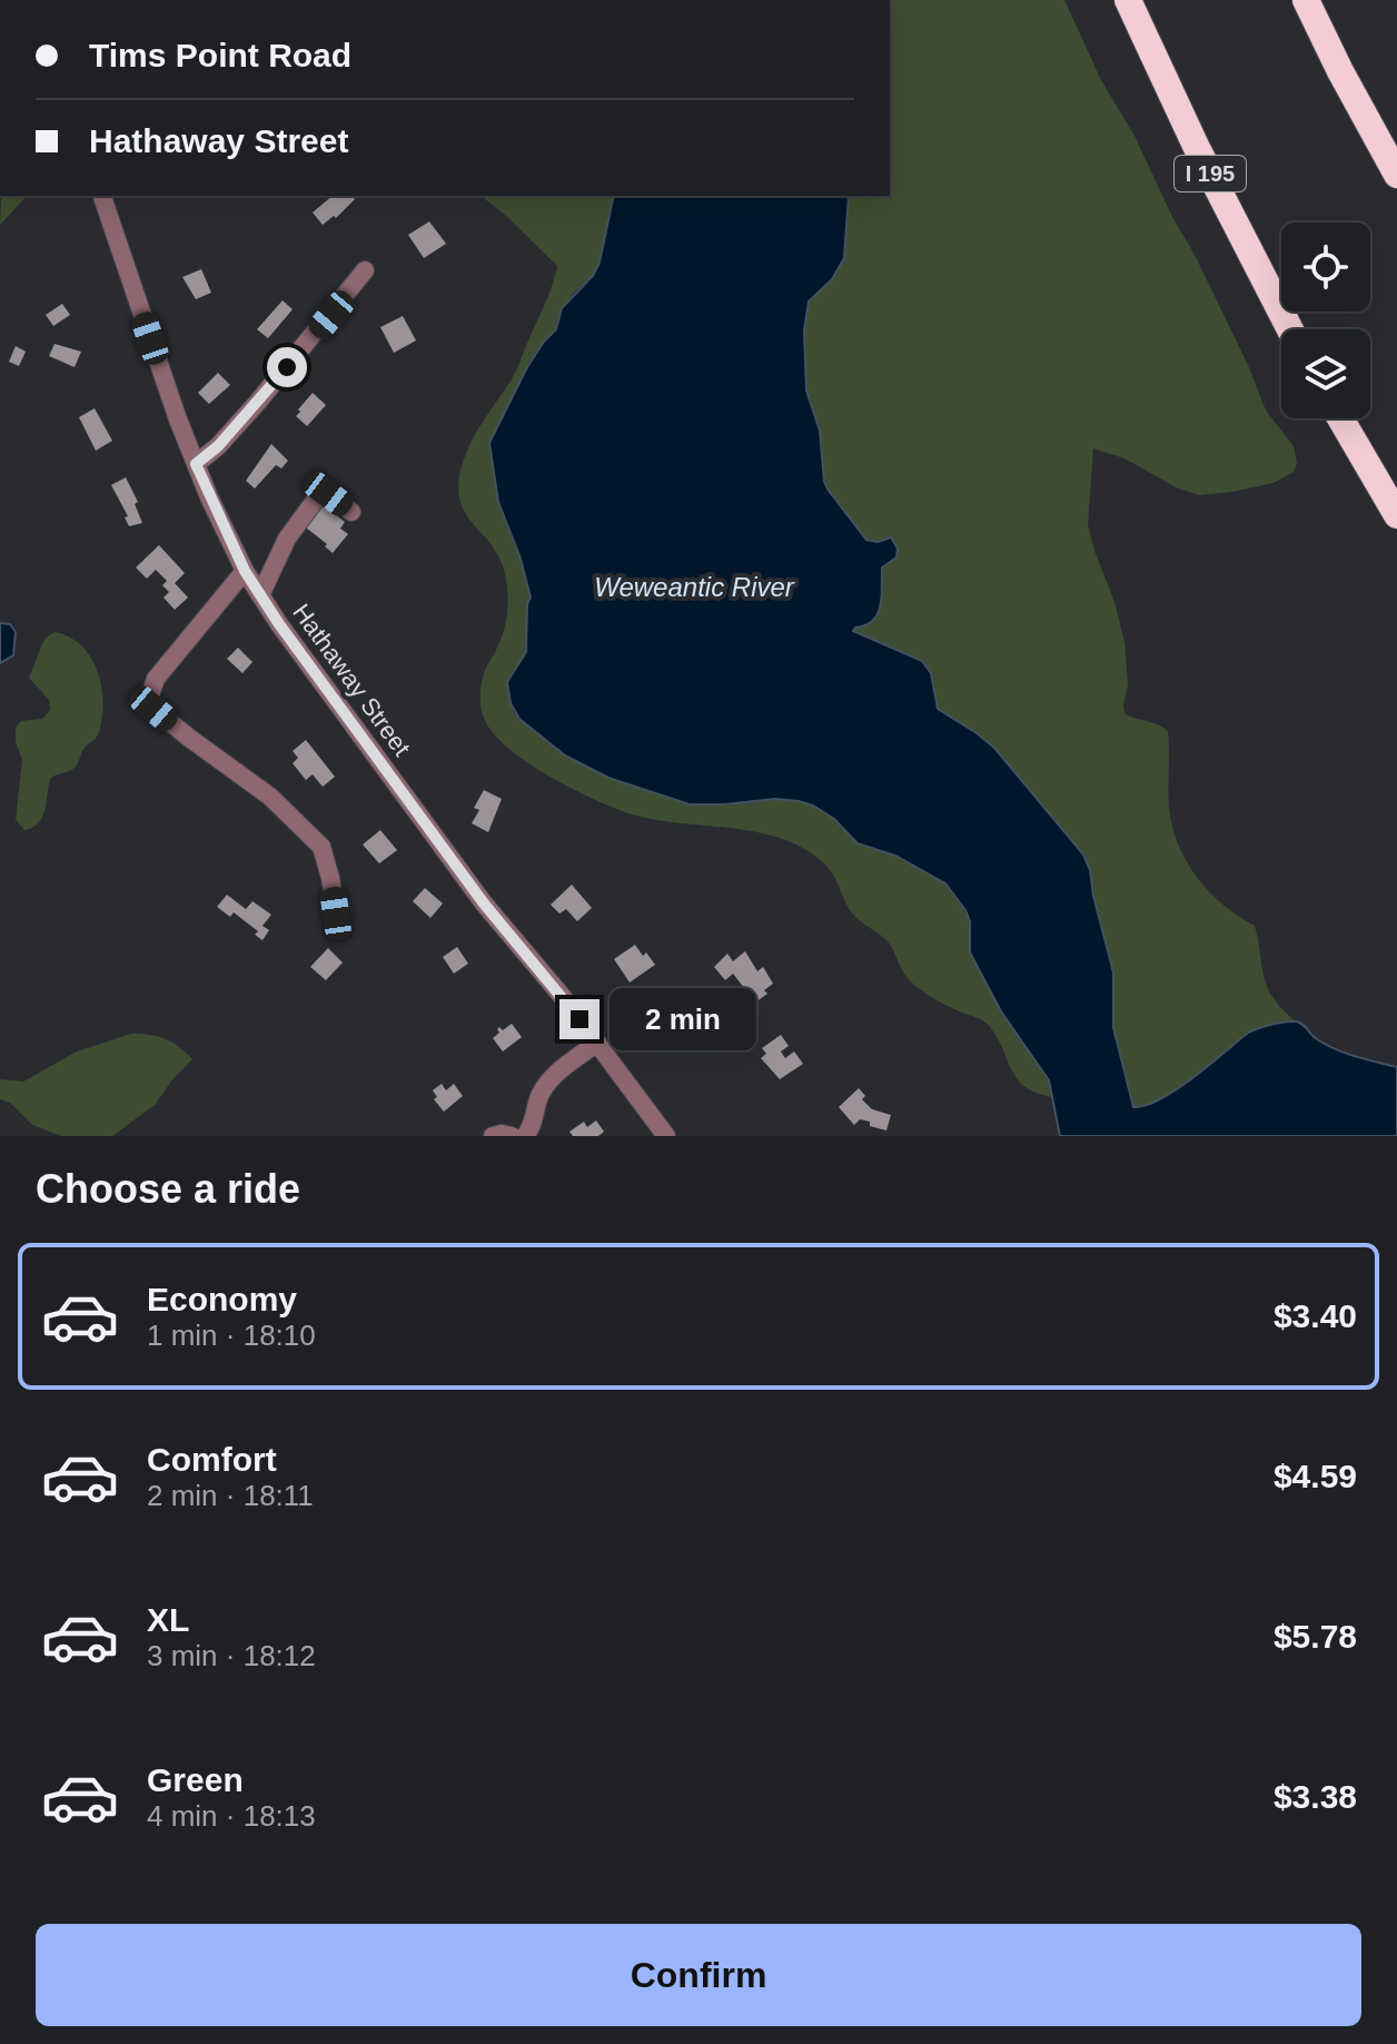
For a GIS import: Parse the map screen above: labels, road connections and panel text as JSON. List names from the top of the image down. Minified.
{"streets":{"highway":["I 195"],"street":["Hathaway Street"]},"water":["Weweantic River"],"page":{"banner":["Tims Point Road","Hathaway Street"],"bubble":"2 min","heading":"Choose a ride","list":[{"name":"Economy","note":"1 min · 18:10","value":"$3.40"},{"name":"Comfort","note":"2 min · 18:11","value":"$4.59"},{"name":"XL","note":"3 min · 18:12","value":"$5.78"},{"name":"Green","note":"4 min · 18:13","value":"$3.38"}],"buttons":"Confirm"}}
